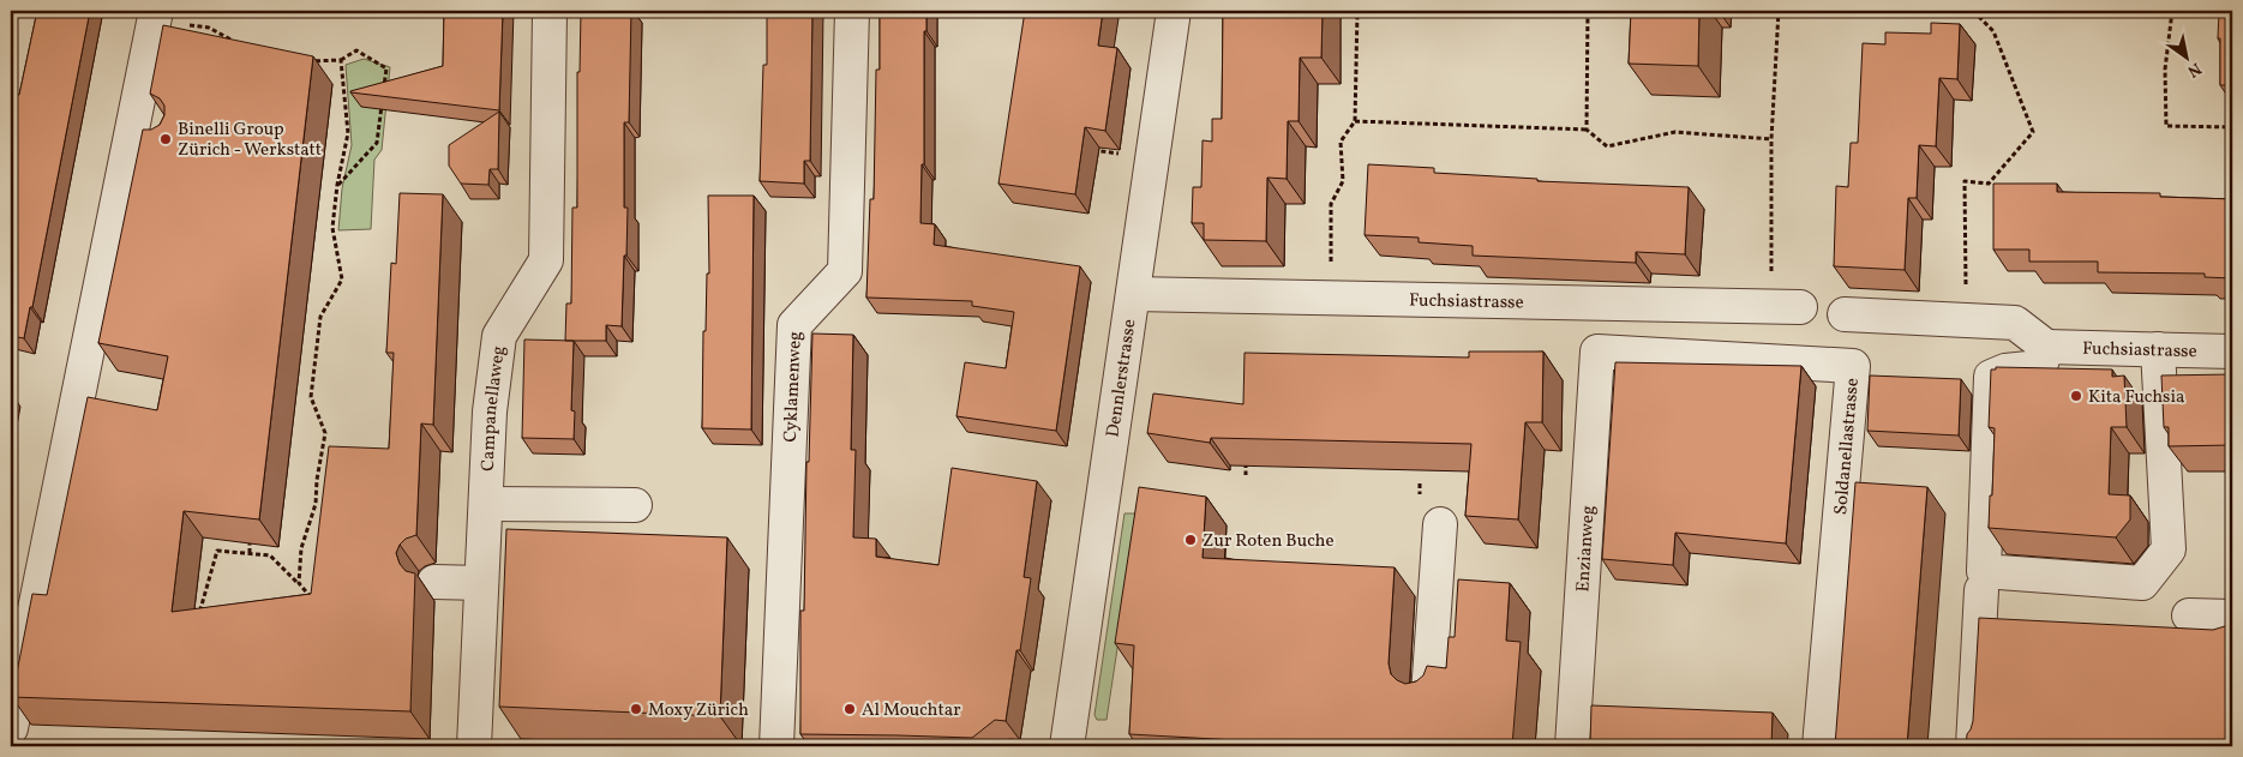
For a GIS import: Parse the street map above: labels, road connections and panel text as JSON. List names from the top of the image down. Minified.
{"streets":{"street":["Fuchsiastrasse","Dennlerstrasse","Cyklamenweg","Campanellaweg","Soldanellastrasse","Enzianweg"]},"crossings":[["Fuchsiastrasse","Dennlerstrasse"],["Soldanellastrasse","Enzianweg"]],"places":["Binelli Group Zürich - Werkstatt","Kita Fuchsia","Zur Roten Buche","Moxy Zürich","Al Mouchtar"],"north":"bottom right"}
